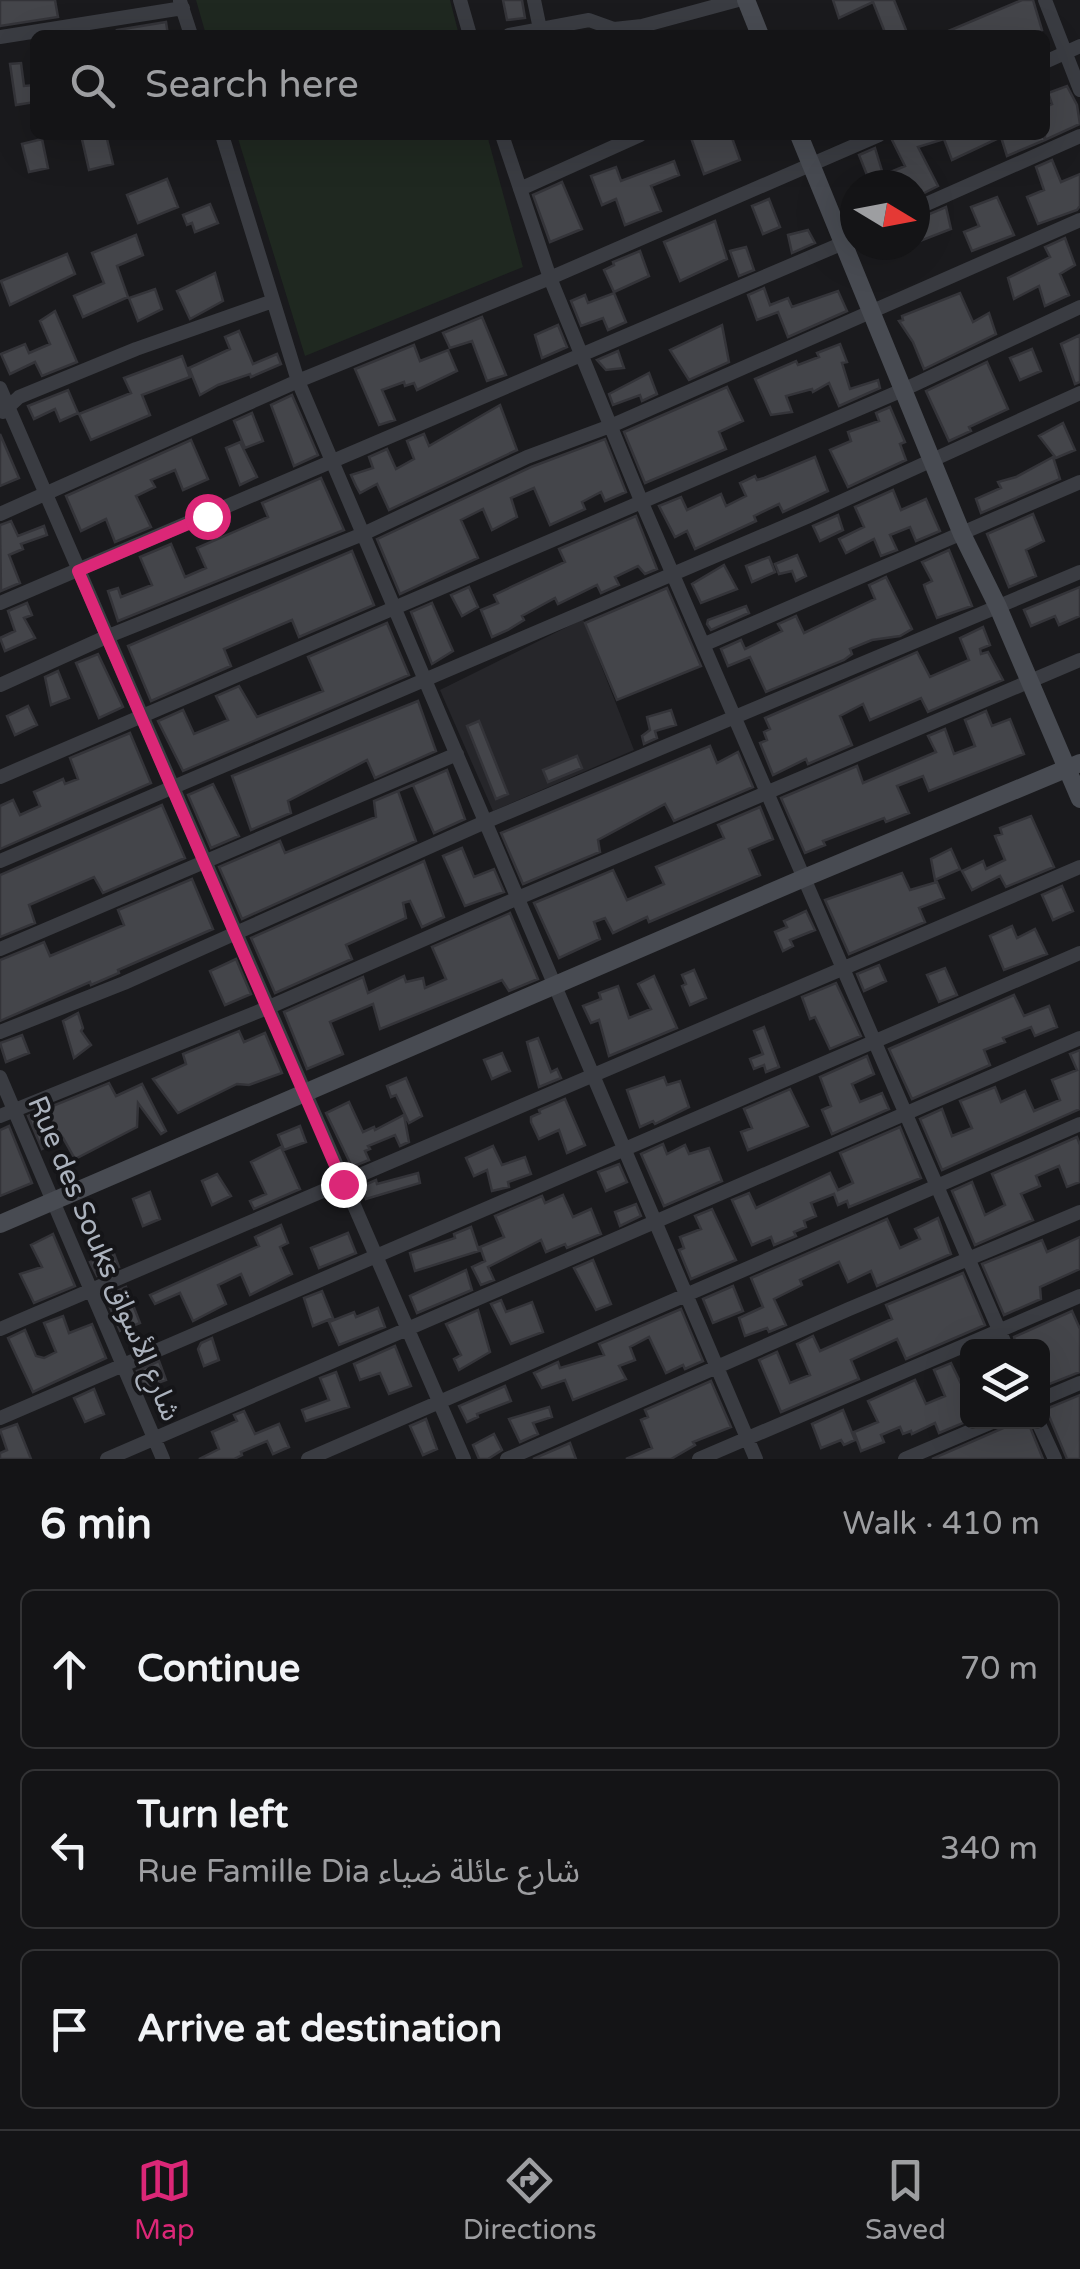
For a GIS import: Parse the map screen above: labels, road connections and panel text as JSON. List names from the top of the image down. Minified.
{"streets":{"street":["Rue des Souks شارع الأسواق"]},"north":"right","page":{"search":"Search here","heading":["6 min","Walk · 410 m"],"list":[["Continue","70 m"],["Turn left","Rue Famille Dia شارع عائلة ضياء","340 m"],"Arrive at destination"],"nav":["Map","Directions","Saved"]}}
